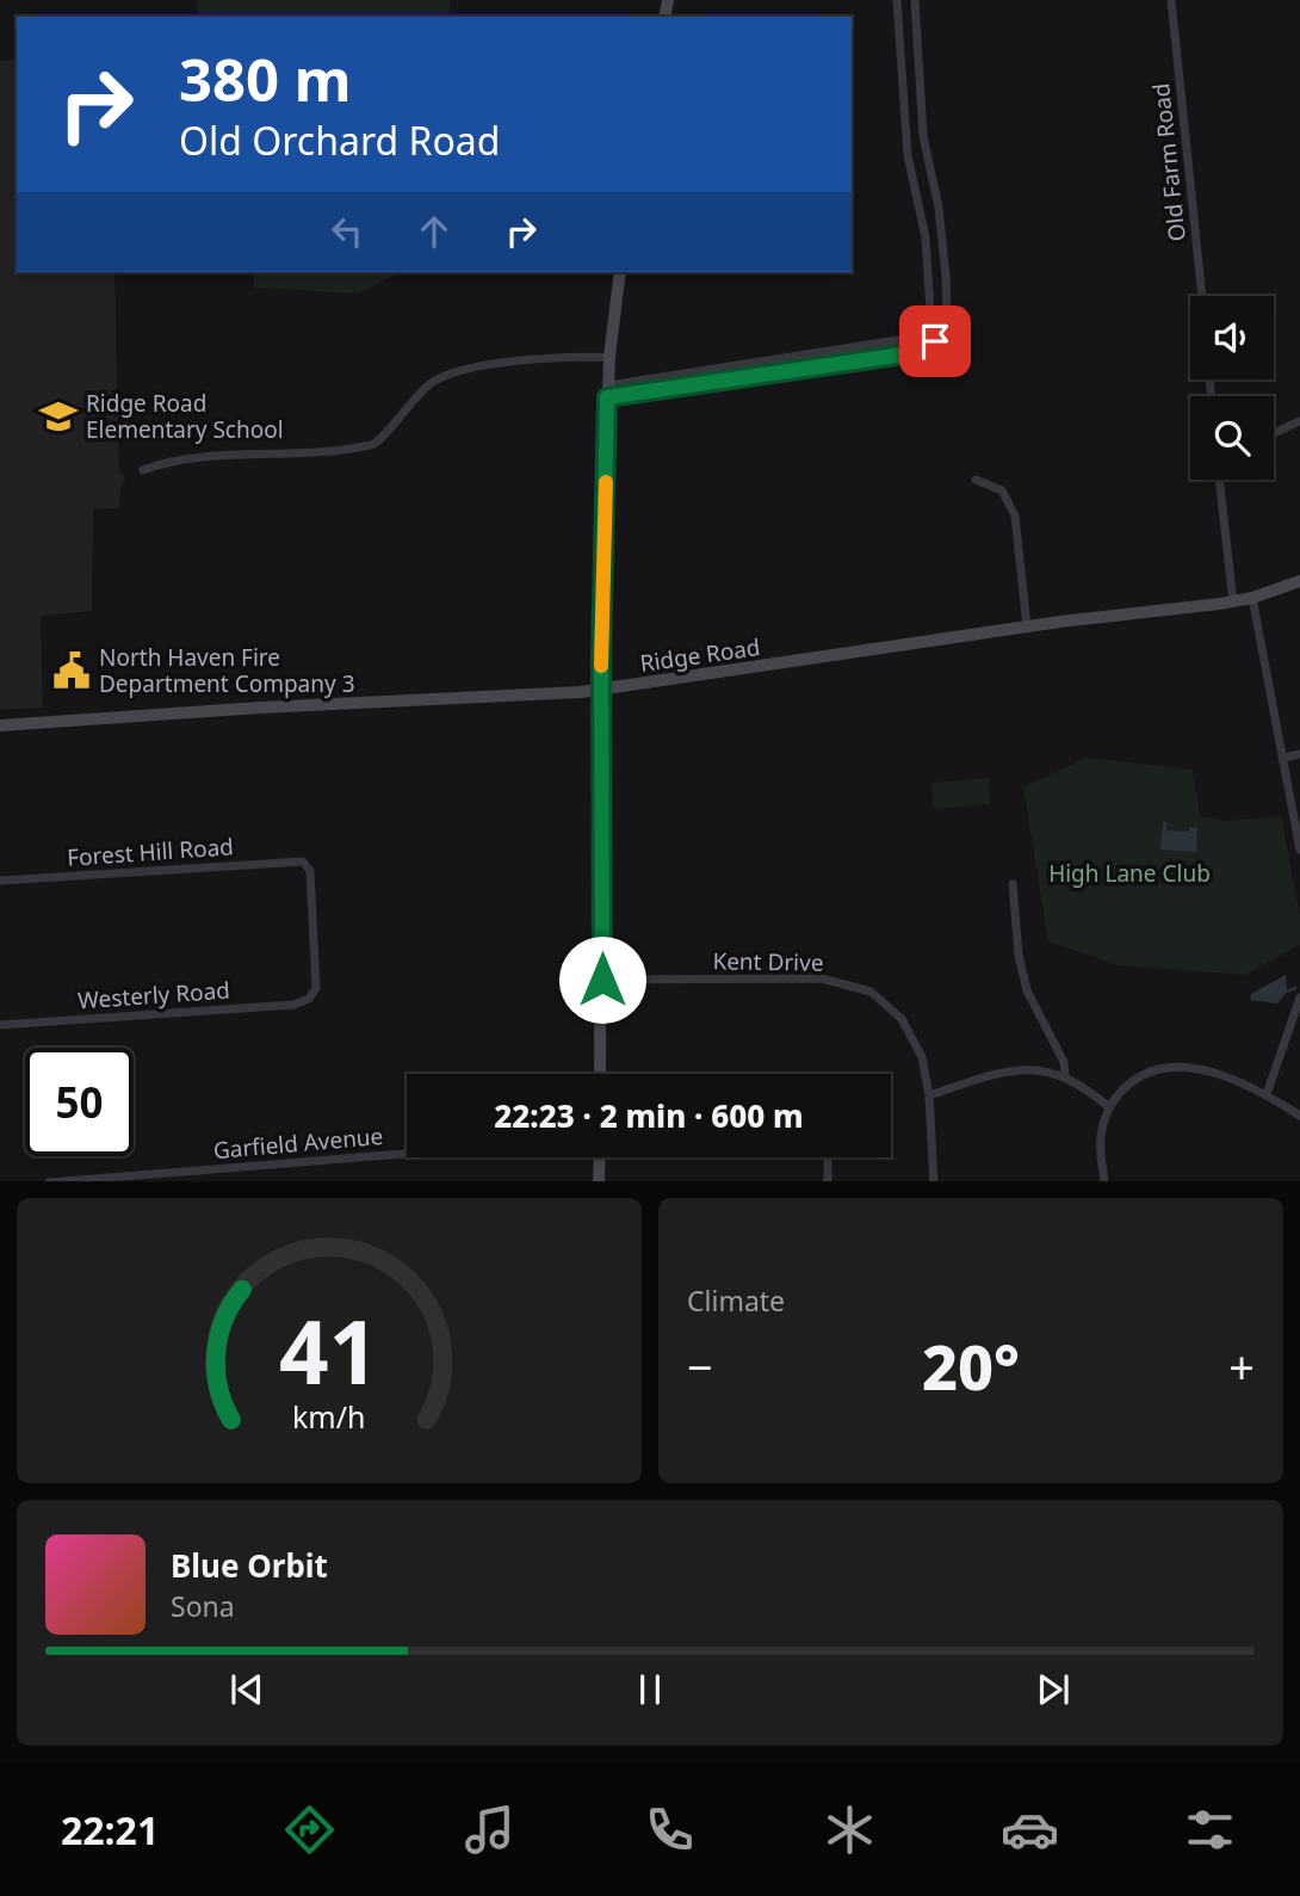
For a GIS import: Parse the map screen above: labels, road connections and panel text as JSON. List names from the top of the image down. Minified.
{"streets":{"main road":["Ridge Road"],"street":["Old Farm Road","Forest Hill Road","Kent Drive","Westerly Road","Garfield Avenue"]},"crossings":[["Forest Hill Road","Westerly Road"]],"parks":["High Lane Club"],"places":{"school or university":["Ridge Road Elementary School"],"public building":["North Haven Fire Department Company 3"]},"page":{"turn":["380 m","Old Orchard Road"],"limit":"50","trip":"22:23 · 2 min · 600 m","tile":"Climate","heat":["−","20°","+"],"song":["Blue Orbit","Sona"],"tabs":"22:21","gauge":["41","km/h"]}}
